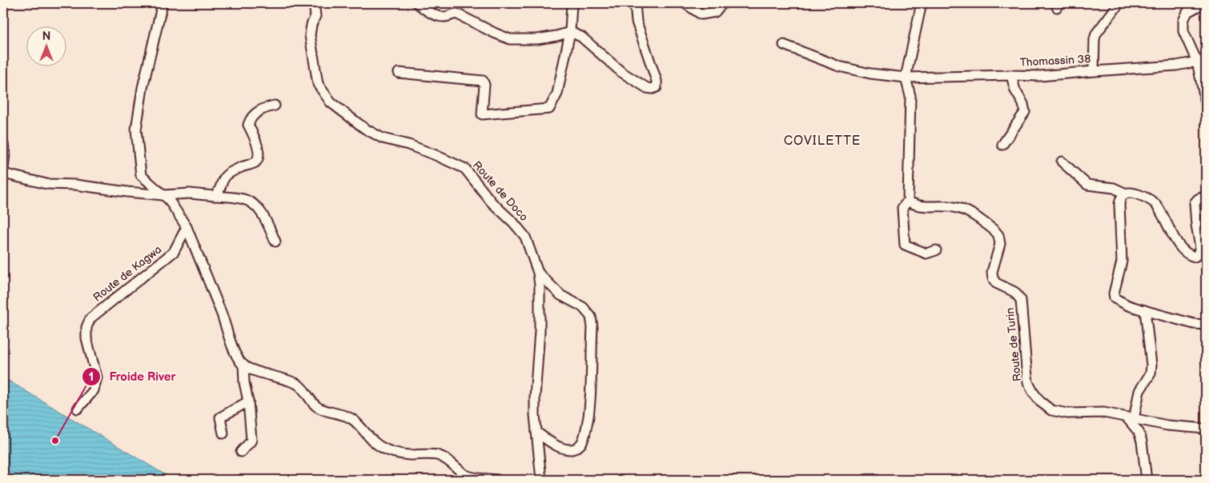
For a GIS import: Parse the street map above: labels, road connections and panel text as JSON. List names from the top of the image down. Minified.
{"streets":{"street":["Thomassin 38","Route de Doco","Route de Kagwa","Route de Turin"]},"districts":["COVILETTE"],"places":["Froide River"],"north":"top"}
